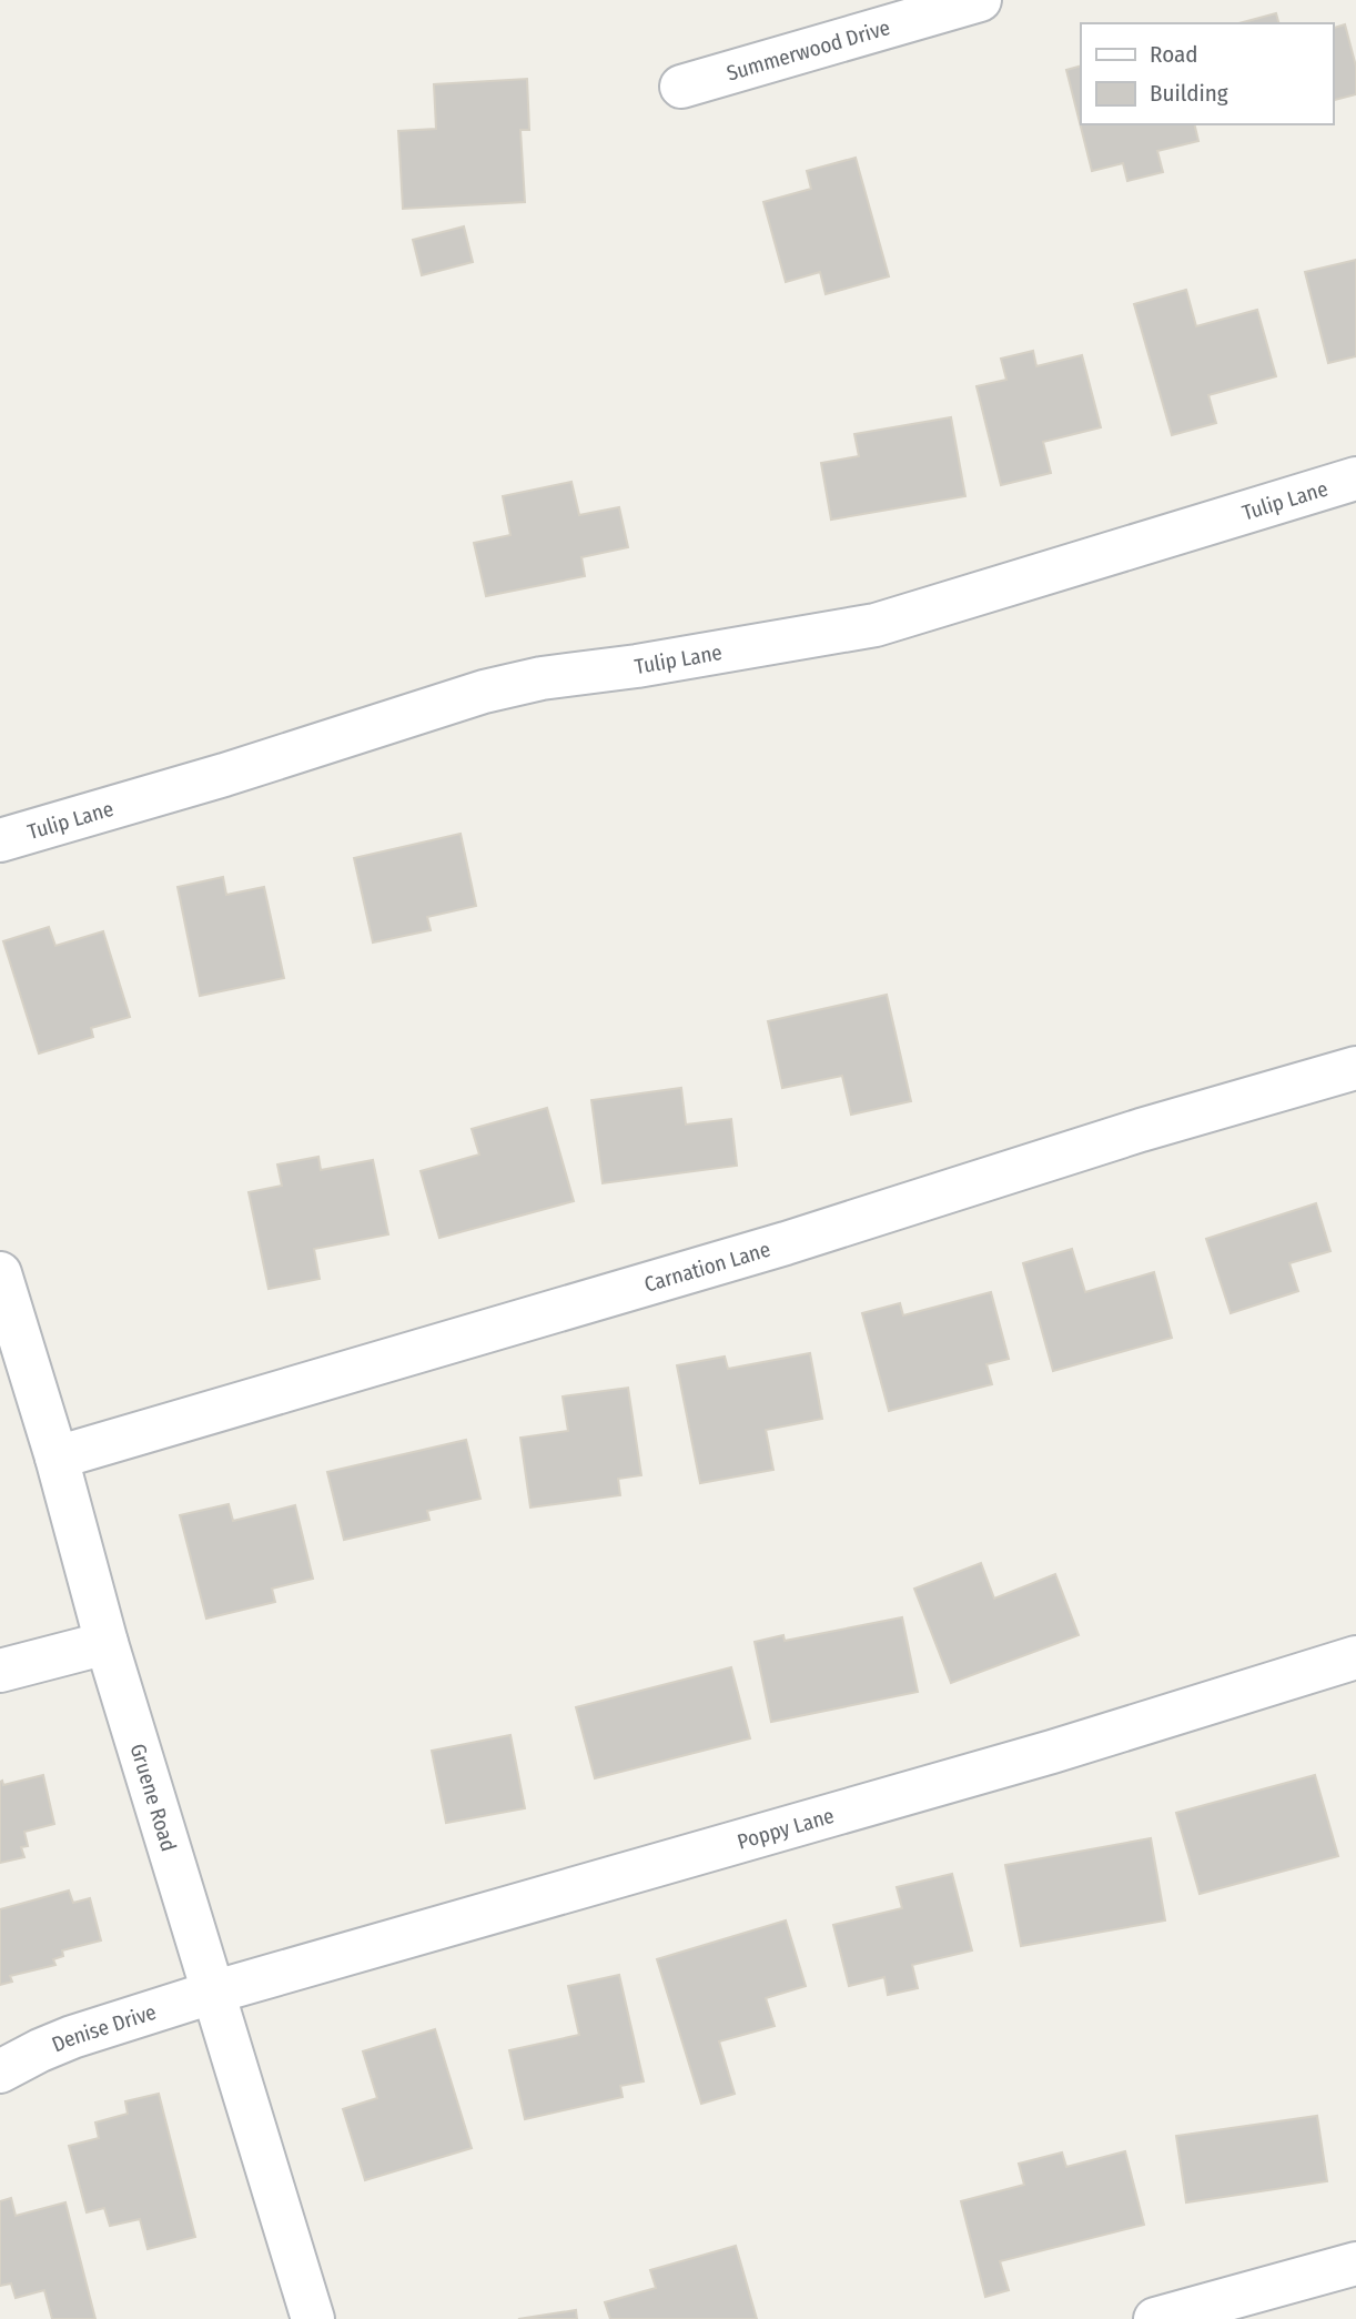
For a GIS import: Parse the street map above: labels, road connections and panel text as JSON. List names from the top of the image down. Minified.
{"streets":{"street":["Summerwood Drive","Tulip Lane","Carnation Lane","Gruene Road","Poppy Lane","Denise Drive"]},"crossings":[["Carnation Lane","Gruene Road"],["Gruene Road","Poppy Lane"],["Gruene Road","Denise Drive"],["Poppy Lane","Denise Drive"]],"legend":["Road","Building"]}
